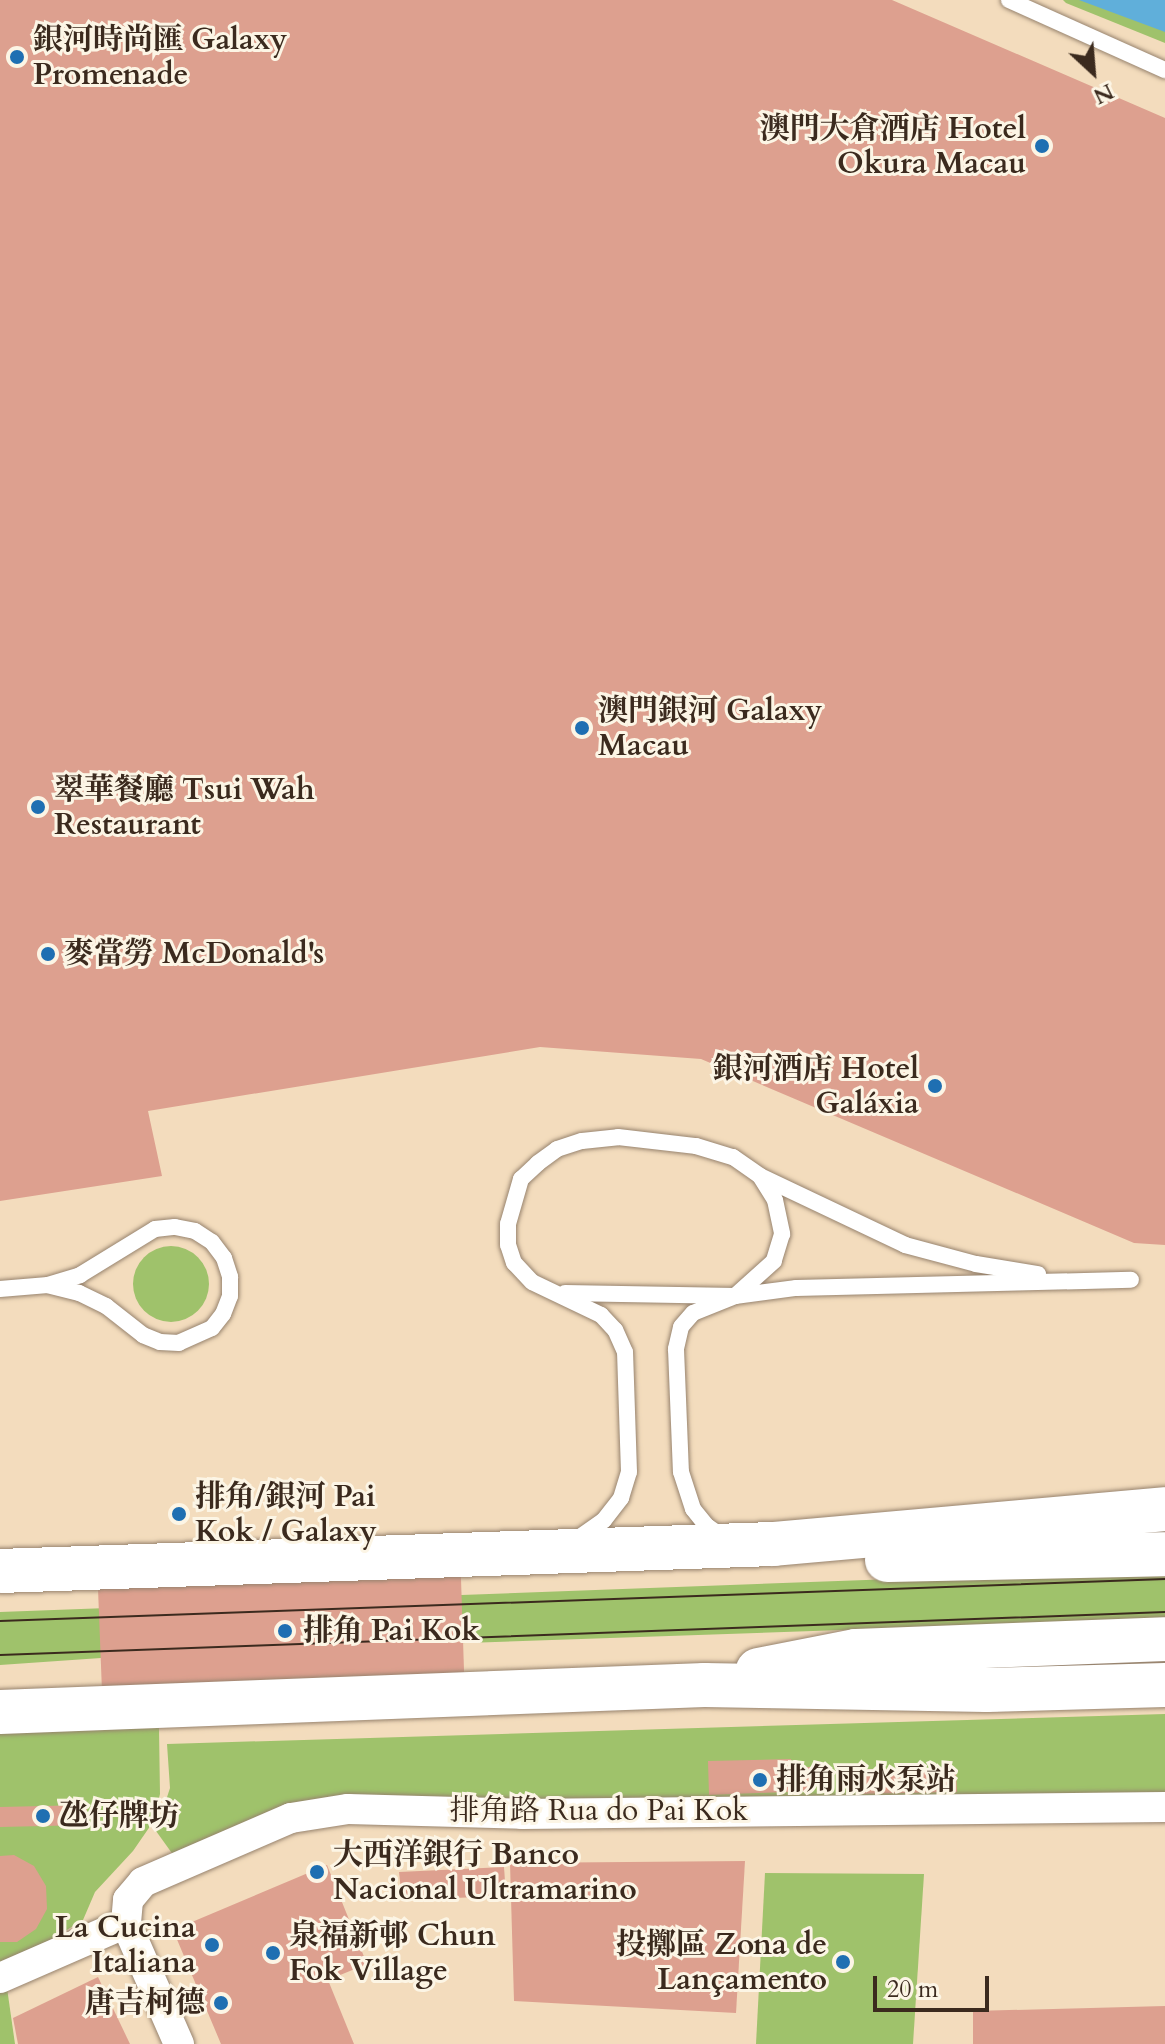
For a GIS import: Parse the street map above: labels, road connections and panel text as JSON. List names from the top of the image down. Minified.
{"streets":{"street":["排角路 Rua do Pai Kok"]},"places":["銀河時尚匯 Galaxy Promenade","澳門大倉酒店 Hotel Okura Macau","澳門銀河 Galaxy Macau","翠華餐廳 Tsui Wah Restaurant","麥當勞 McDonald's","銀河酒店 Hotel Galáxia","排角/銀河 Pai Kok / Galaxy","排角 Pai Kok","排角雨水泵站","氹仔牌坊","大西洋銀行 Banco Nacional Ultramarino","La Cucina Italiana","泉福新邨 Chun Fok Village","投擲區 Zona de Lançamento","唐吉柯德"],"scale_bar":"20 m","north":"bottom right"}
